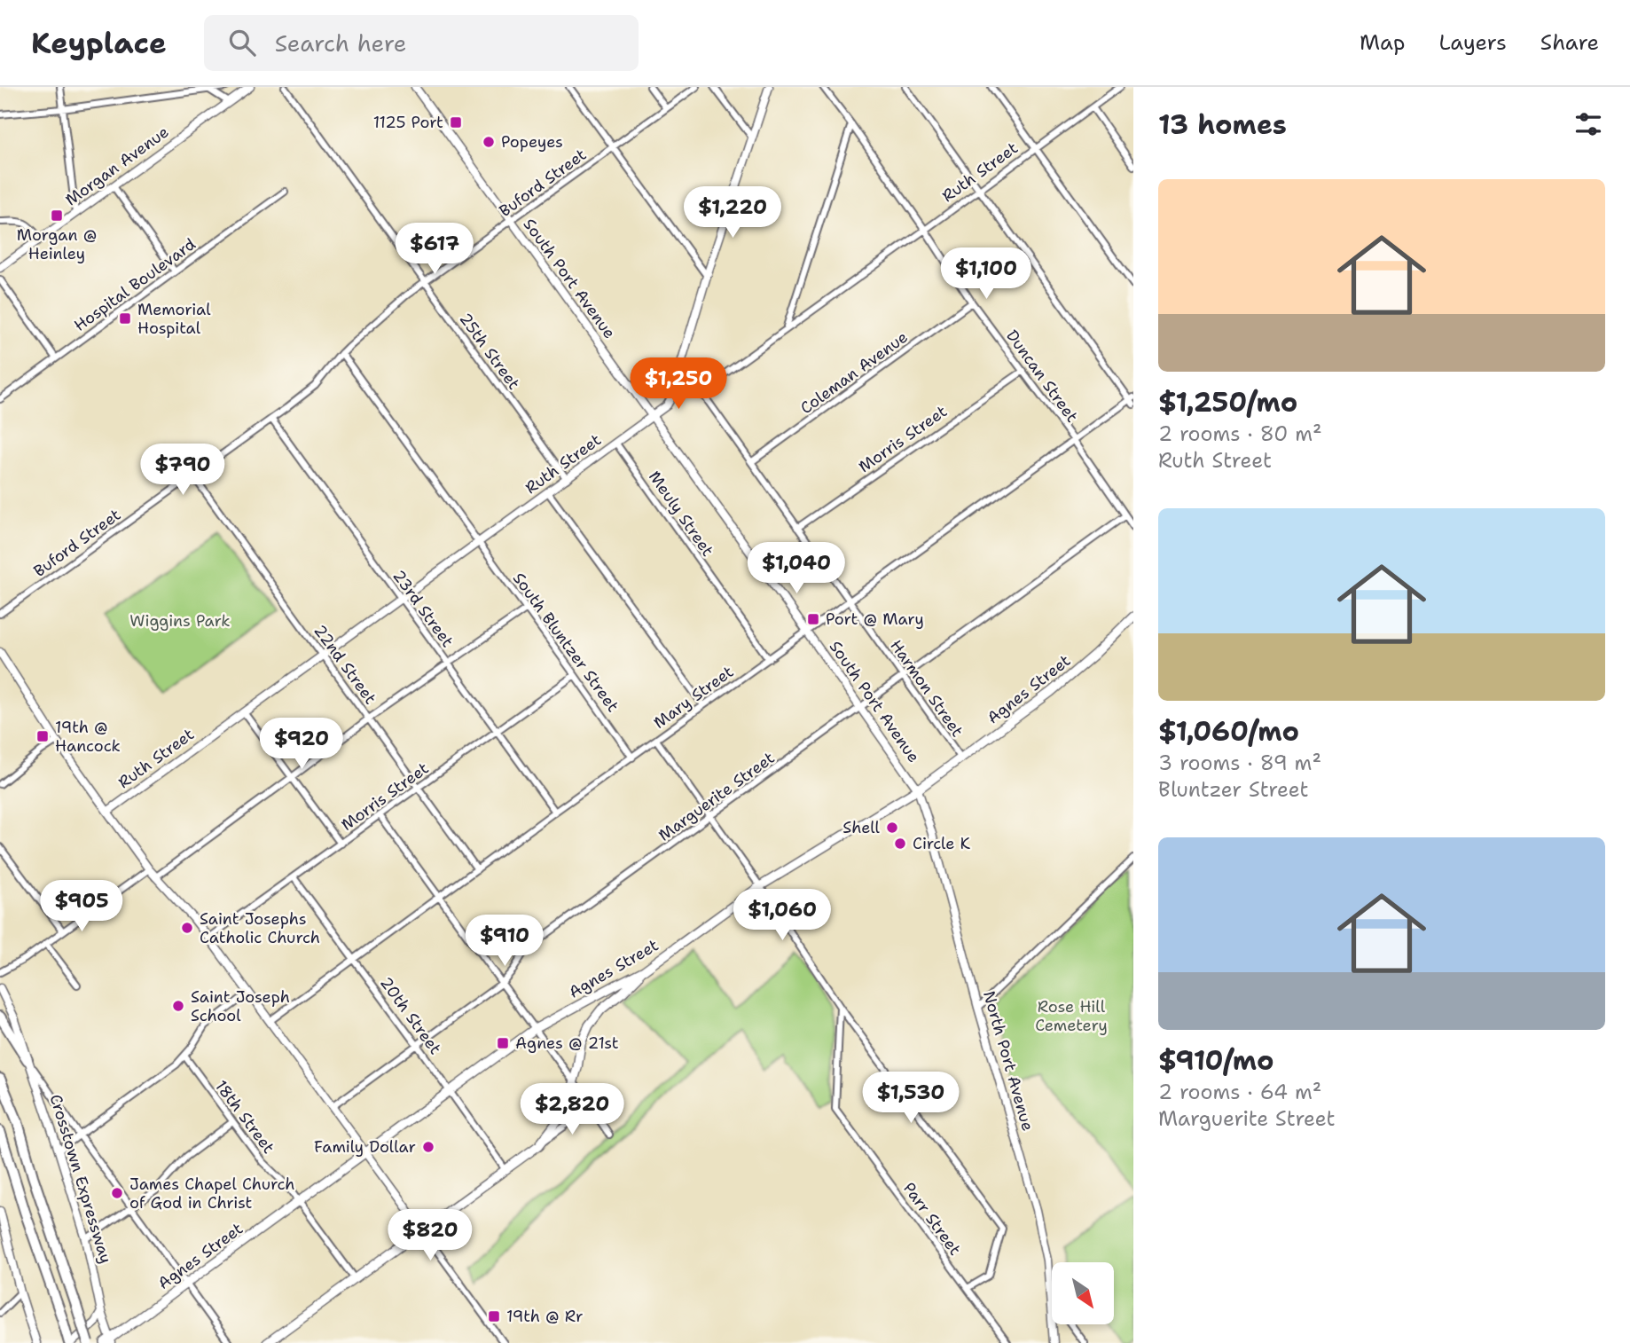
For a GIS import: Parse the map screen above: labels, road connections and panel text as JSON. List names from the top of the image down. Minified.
{"streets":{"main road":["Morgan Avenue","Ruth Street","South Port Avenue","Agnes Street","North Port Avenue","Crosstown Expressway"],"street":["Buford Street","Hospital Boulevard","25th Street","Coleman Avenue","Duncan Street","Morris Street","Meuly Street","23rd Street","South Bluntzer Street","22nd Street","Harmon Street","Mary Street","Marguerite Street","20th Street","18th Street","Parr Street"]},"crossings":[["Ruth Street","South Port Avenue"],["Ruth Street","25th Street"],["Ruth Street","Duncan Street"],["Ruth Street","Meuly Street"],["Ruth Street","23rd Street"],["Ruth Street","South Bluntzer Street"],["Ruth Street","22nd Street"],["Ruth Street","Harmon Street"],["Buford Street","South Port Avenue"],["Buford Street","25th Street"],["Buford Street","23rd Street"],["Buford Street","South Bluntzer Street"],["Buford Street","22nd Street"],["South Port Avenue","Agnes Street"],["South Port Avenue","Mary Street"],["South Port Avenue","Marguerite Street"],["South Port Avenue","North Port Avenue"],["Coleman Avenue","Duncan Street"],["Coleman Avenue","Harmon Street"],["Duncan Street","Morris Street"],["Duncan Street","Mary Street"],["Duncan Street","Marguerite Street"],["Morris Street","23rd Street"],["Morris Street","South Bluntzer Street"],["Morris Street","22nd Street"],["Morris Street","Harmon Street"],["Morris Street","20th Street"],["Meuly Street","Mary Street"],["23rd Street","Mary Street"],["South Bluntzer Street","Mary Street"],["22nd Street","Mary Street"],["Harmon Street","Agnes Street"],["Harmon Street","Mary Street"],["Harmon Street","Marguerite Street"],["Agnes Street","20th Street"],["Agnes Street","North Port Avenue"],["Agnes Street","18th Street"],["Agnes Street","Crosstown Expressway"],["Mary Street","20th Street"],["Marguerite Street","20th Street"]],"parks":["Wiggins Park","Rose Hill Cemetery"],"places":{"transit":["1125 Port","Morgan @ Heinley","Memorial Hospital","Port @ Mary","19th @ Hancock","Agnes @ 21st","19th @ Rr"],"other":["Popeyes","Shell","Circle K","Saint Josephs Catholic Church","Saint Joseph School","Family Dollar","James Chapel Church of God in Christ"]},"north":"bottom right","page":{"header":"Keyplace","search":"Search here","nav":["Map","Layers","Share"],"heading":"13 homes","list":[{"name":"$1,250/mo","note":"2 rooms · 80 m² · Ruth Street"},{"name":"$1,060/mo","note":"3 rooms · 89 m² · Bluntzer Street"},{"name":"$910/mo","note":"2 rooms · 64 m² · Marguerite Street"}],"price":["$1,220","$617","$1,100","$1,250","$790","$1,040","$920","$905","$1,060","$910","$1,530","$2,820","$820"]}}
